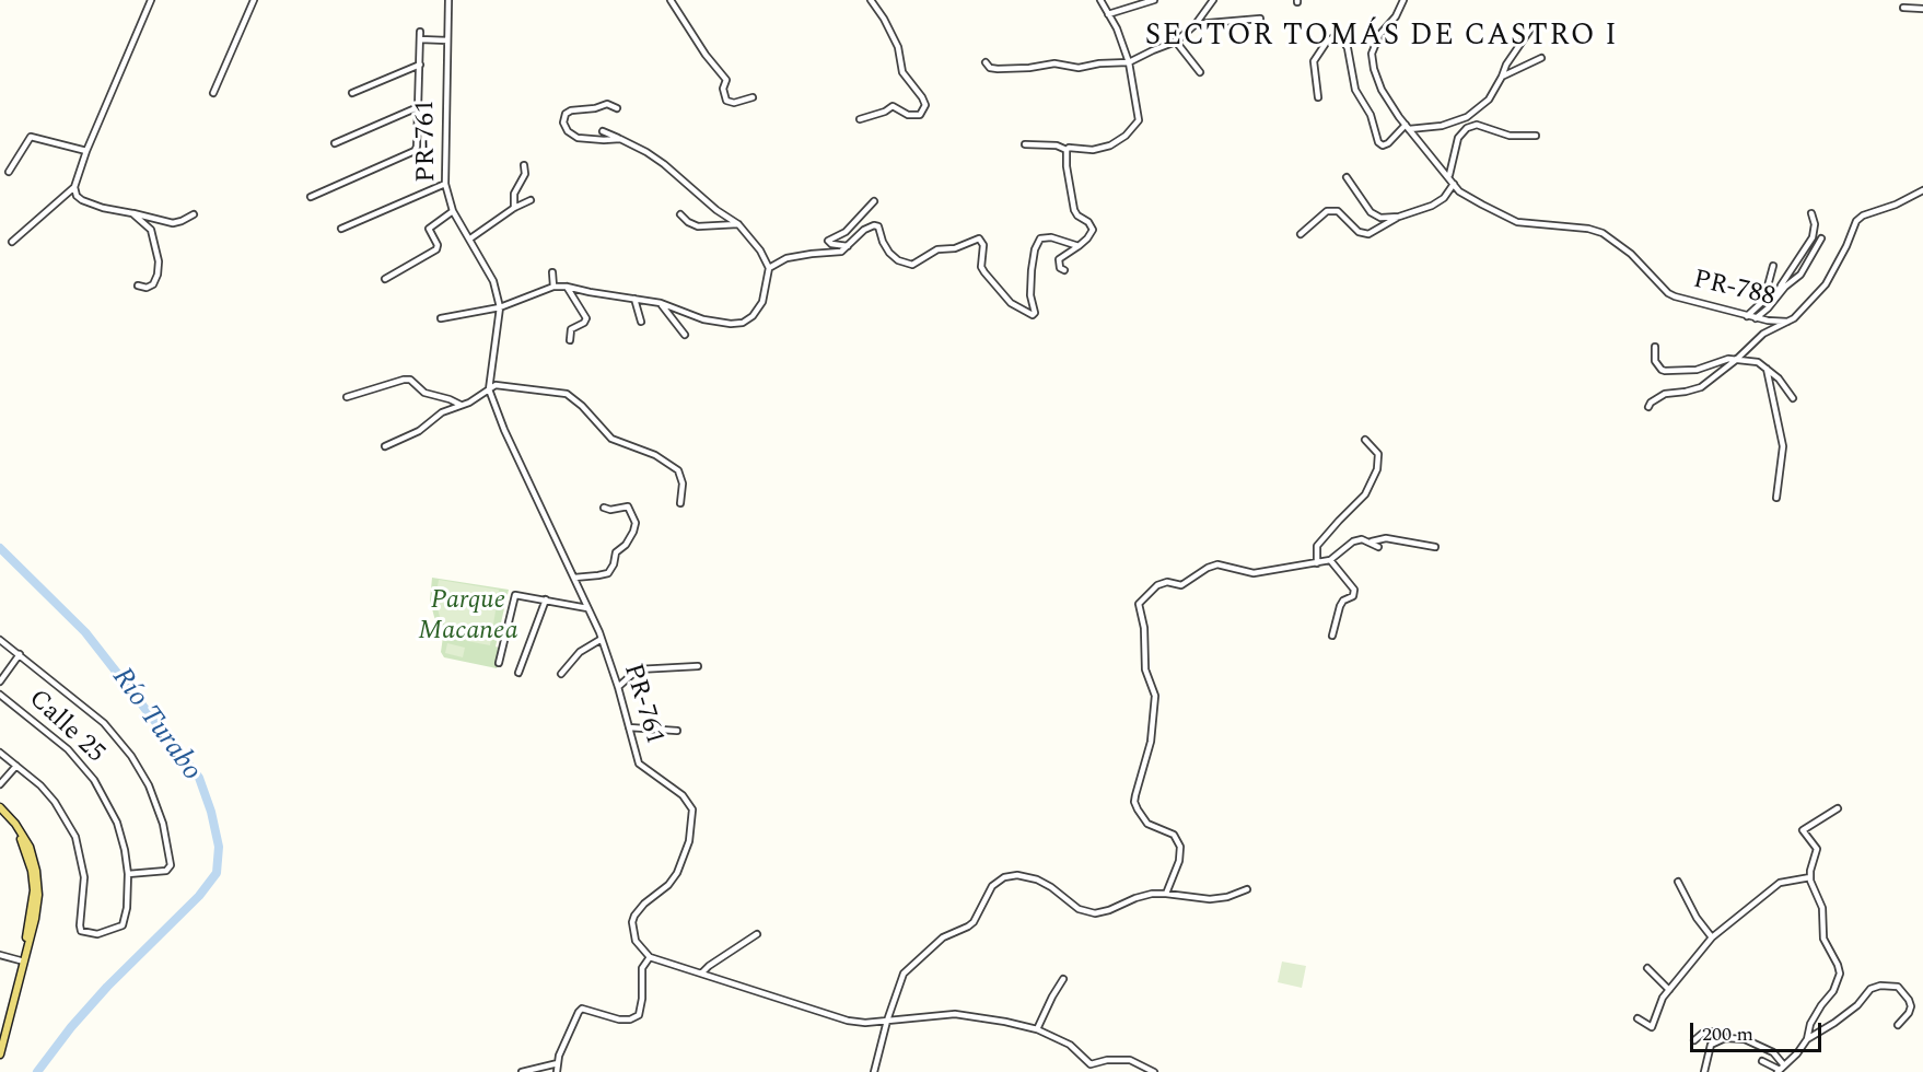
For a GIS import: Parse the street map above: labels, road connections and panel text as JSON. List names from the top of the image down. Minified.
{"streets":{"street":["PR-761","PR-788","Calle 25"]},"districts":["SECTOR TOMÁS DE CASTRO I"],"water":["Río Turabo"],"parks":["Parque Macanea"],"scale_bar":"200 m"}
